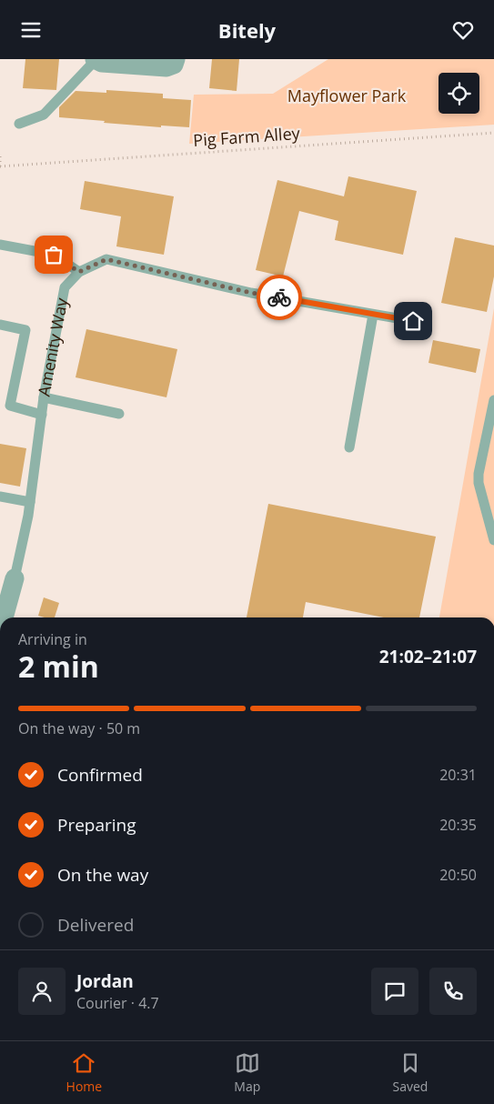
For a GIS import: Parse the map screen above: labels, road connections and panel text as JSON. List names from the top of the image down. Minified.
{"streets":{"street":["Amenity Way"],"path":["Pig Farm Alley"]},"parks":["Mayflower Park"],"page":{"header":"Bitely","heading":["2 min","Arriving in","21:02–21:07"],"panel":["Jordan","Courier · 4.7"],"bar":"On the way · 50 m","list":[["Confirmed","20:31"],["Preparing","20:35"],["On the way","20:50"],"Delivered"],"tabs":["Home","Map","Saved"]}}
